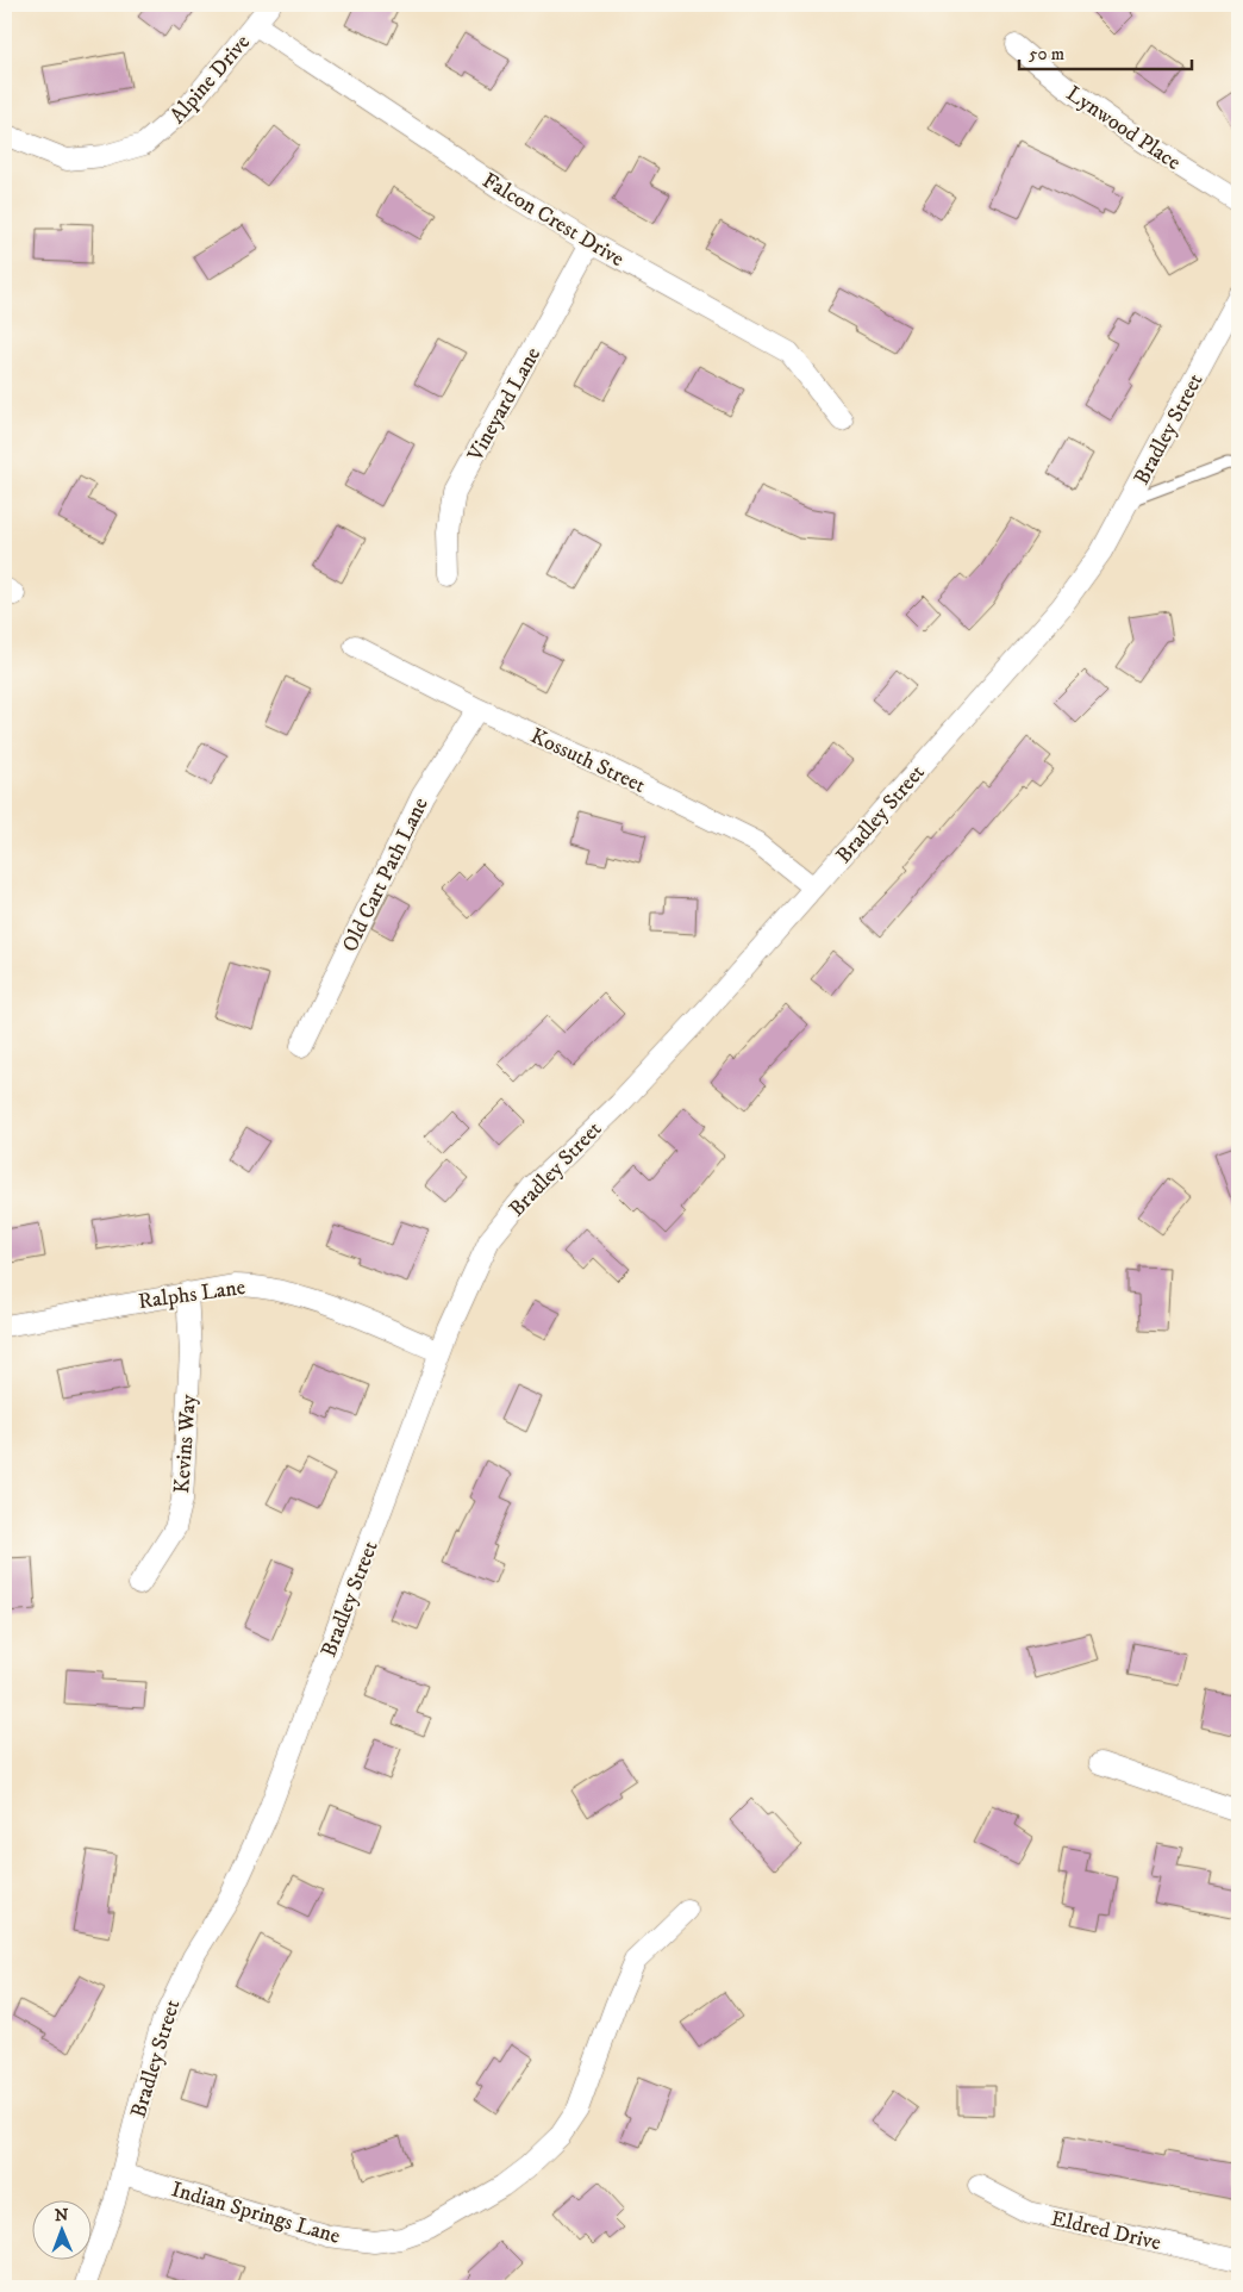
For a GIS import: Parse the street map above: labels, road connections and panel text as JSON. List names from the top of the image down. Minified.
{"streets":{"street":["Alpine Drive","Lynwood Place","Falcon Crest Drive","Vineyard Lane","Bradley Street","Kossuth Street","Old Cart Path Lane","Ralphs Lane","Kevins Way","Indian Springs Lane","Eldred Drive"]},"crossings":[["Alpine Drive","Falcon Crest Drive"],["Falcon Crest Drive","Vineyard Lane"],["Bradley Street","Kossuth Street"],["Bradley Street","Ralphs Lane"],["Bradley Street","Indian Springs Lane"],["Kossuth Street","Old Cart Path Lane"],["Ralphs Lane","Kevins Way"]],"scale_bar":"50 m","north":"top"}
